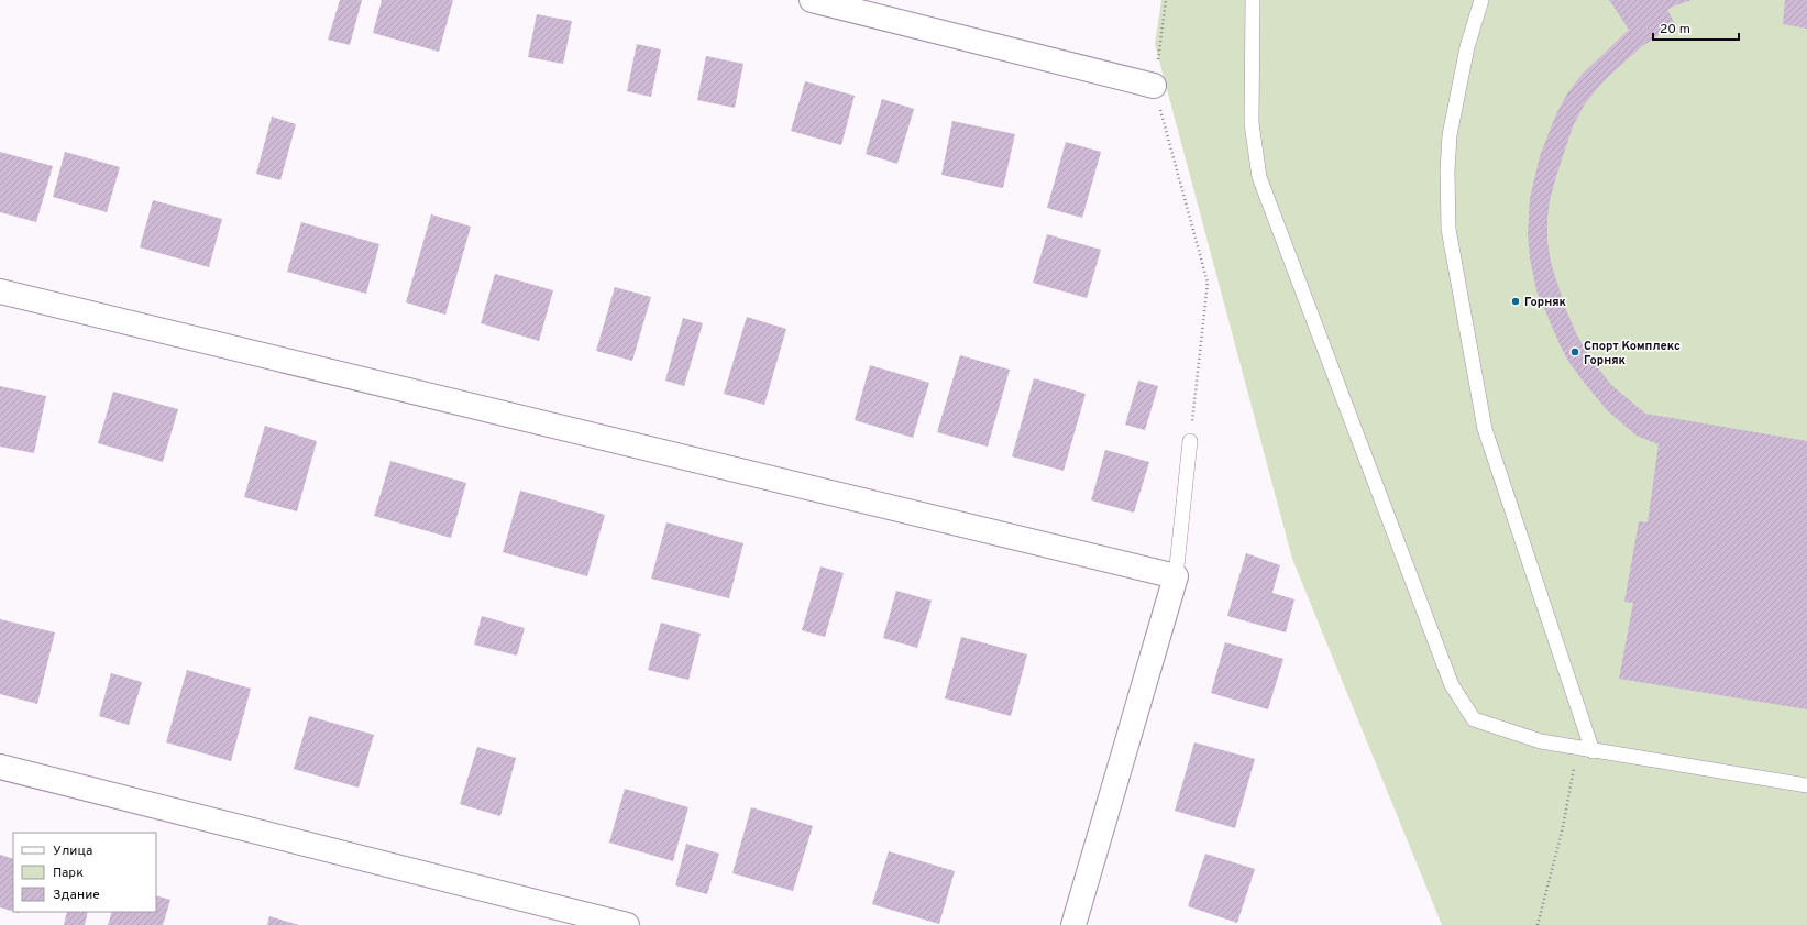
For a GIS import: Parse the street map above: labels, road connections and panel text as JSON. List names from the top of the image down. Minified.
{"places":["Горняк","Спорт Комплекс Горняк"],"legend":["Улица","Парк","Здание"],"scale_bar":"20 m"}
